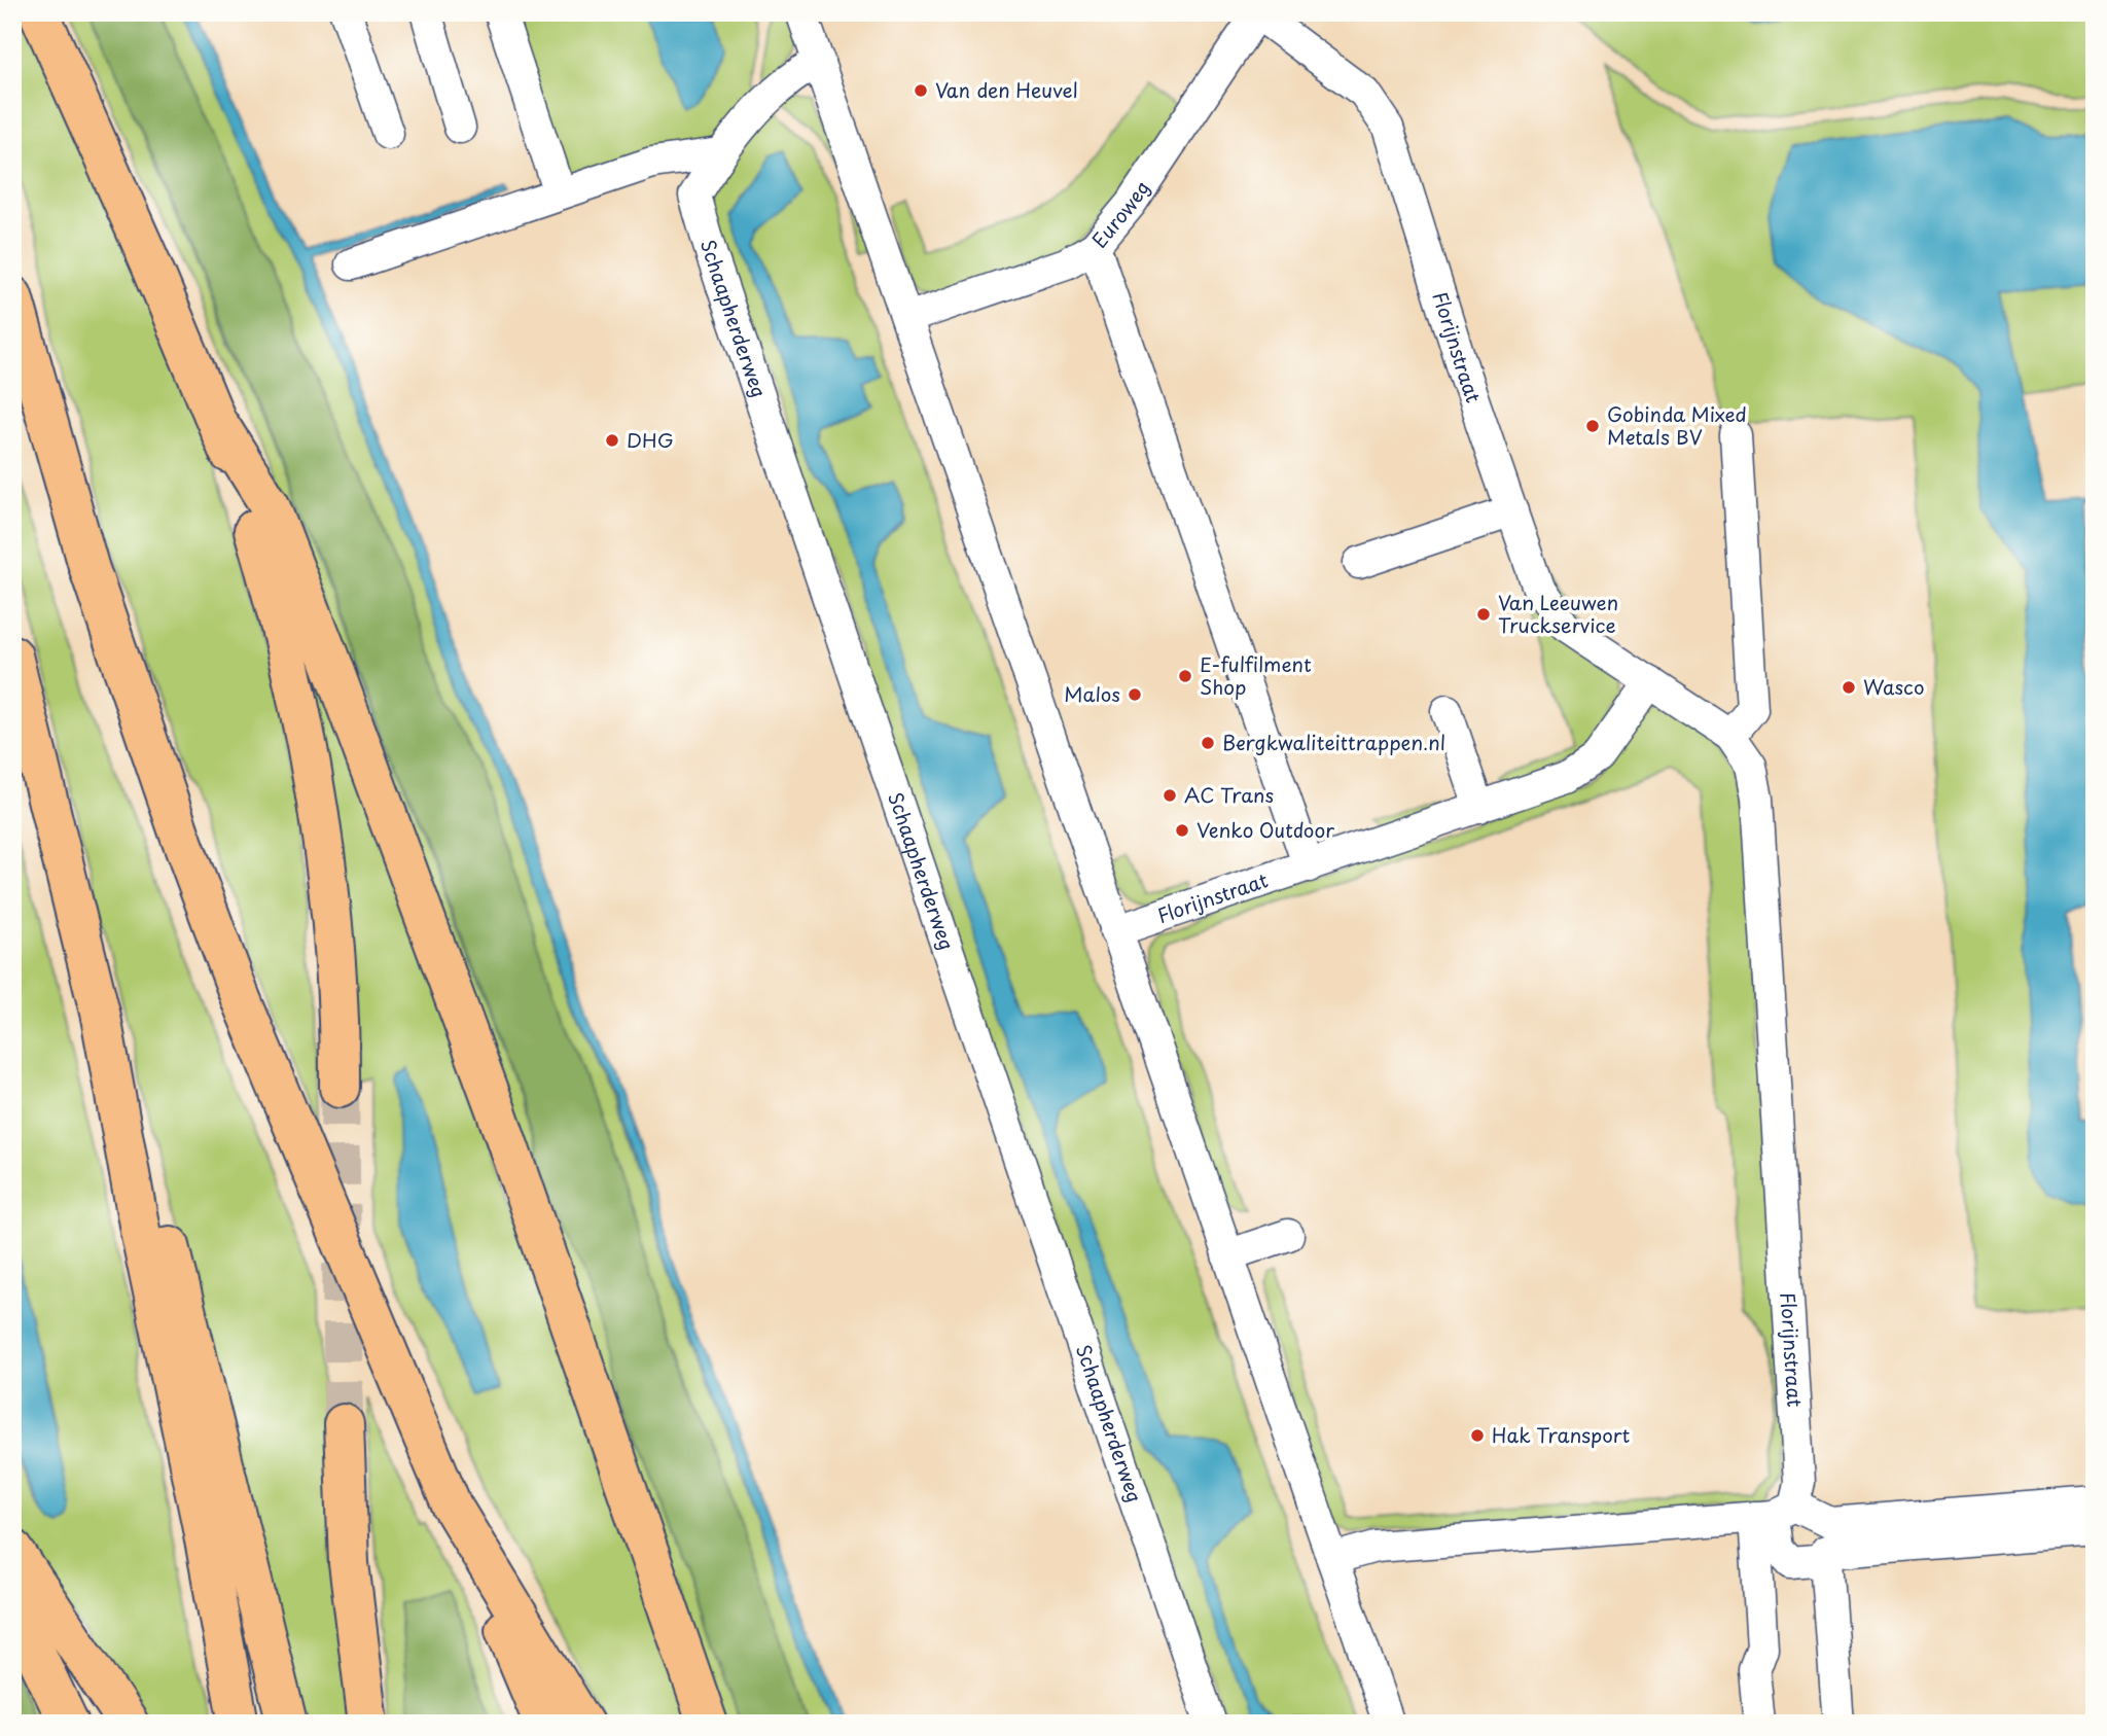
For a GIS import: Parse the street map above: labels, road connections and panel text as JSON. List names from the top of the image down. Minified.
{"streets":{"street":["Euroweg","Schaapherderweg","Florijnstraat"]},"crossings":[["Euroweg","Florijnstraat"]],"places":["Van den Heuvel","Gobinda Mixed Metals BV","DHG","Van Leeuwen Truckservice","E-fulfilment Shop","Wasco","Malos","Bergkwaliteittrappen.nl","AC Trans","Venko Outdoor","Hak Transport"]}
